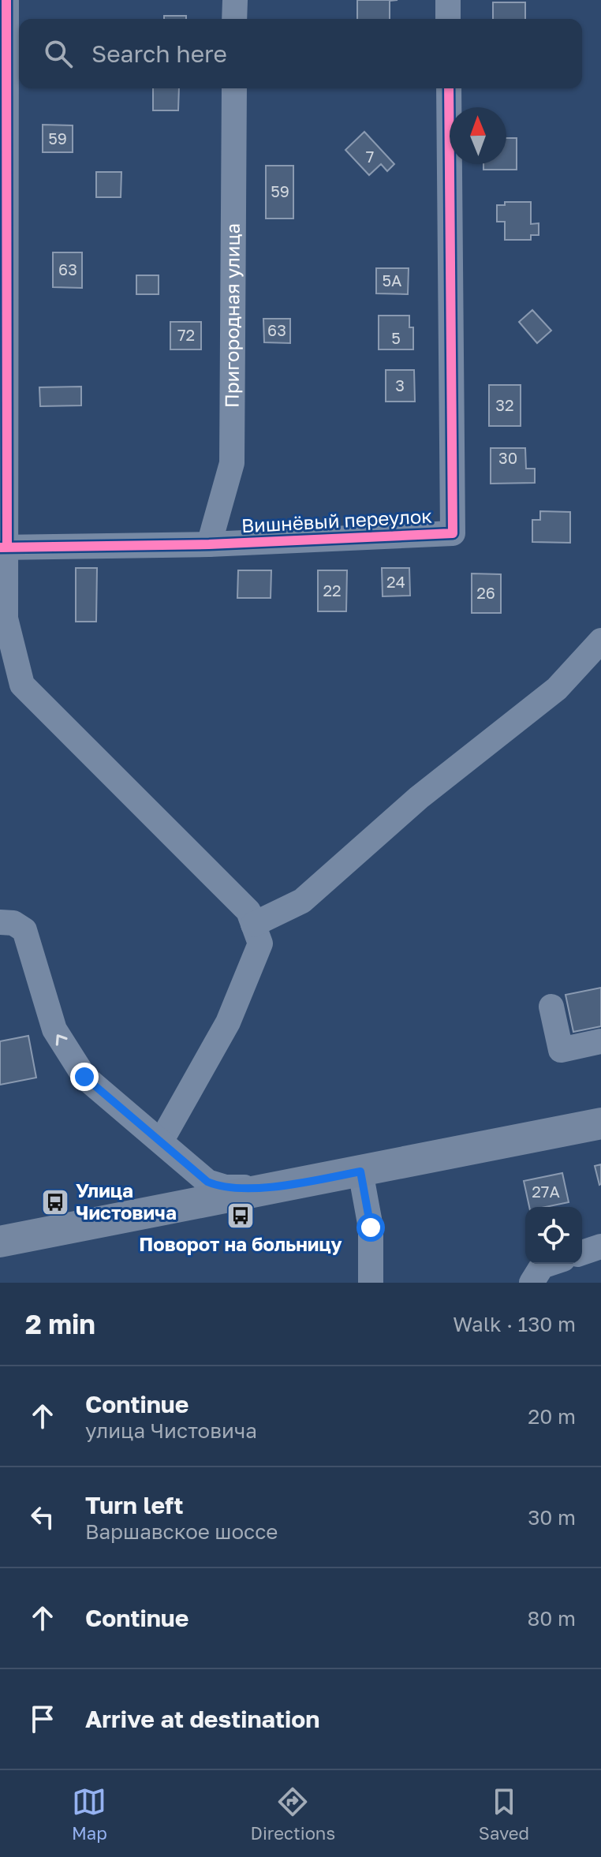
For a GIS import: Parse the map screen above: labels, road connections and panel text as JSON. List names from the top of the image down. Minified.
{"streets":{"street":["Пригородная улица","Вишнёвый переулок"]},"crossings":[["Пригородная улица","Вишнёвый переулок"]],"places":{"bus stop":["Улица Чистовича","Поворот на больницу"]},"house_numbers":["59","7","59","63","5А","63","72","5","3","32","30","24","22","26","27А"],"north":"top","page":{"search":"Search here","heading":["2 min","Walk · 130 m"],"list":[["Continue","улица Чистовича","20 m"],["Turn left","Варшавское шоссе","30 m"],["Continue","80 m"],"Arrive at destination"],"nav":["Map","Directions","Saved"]}}
